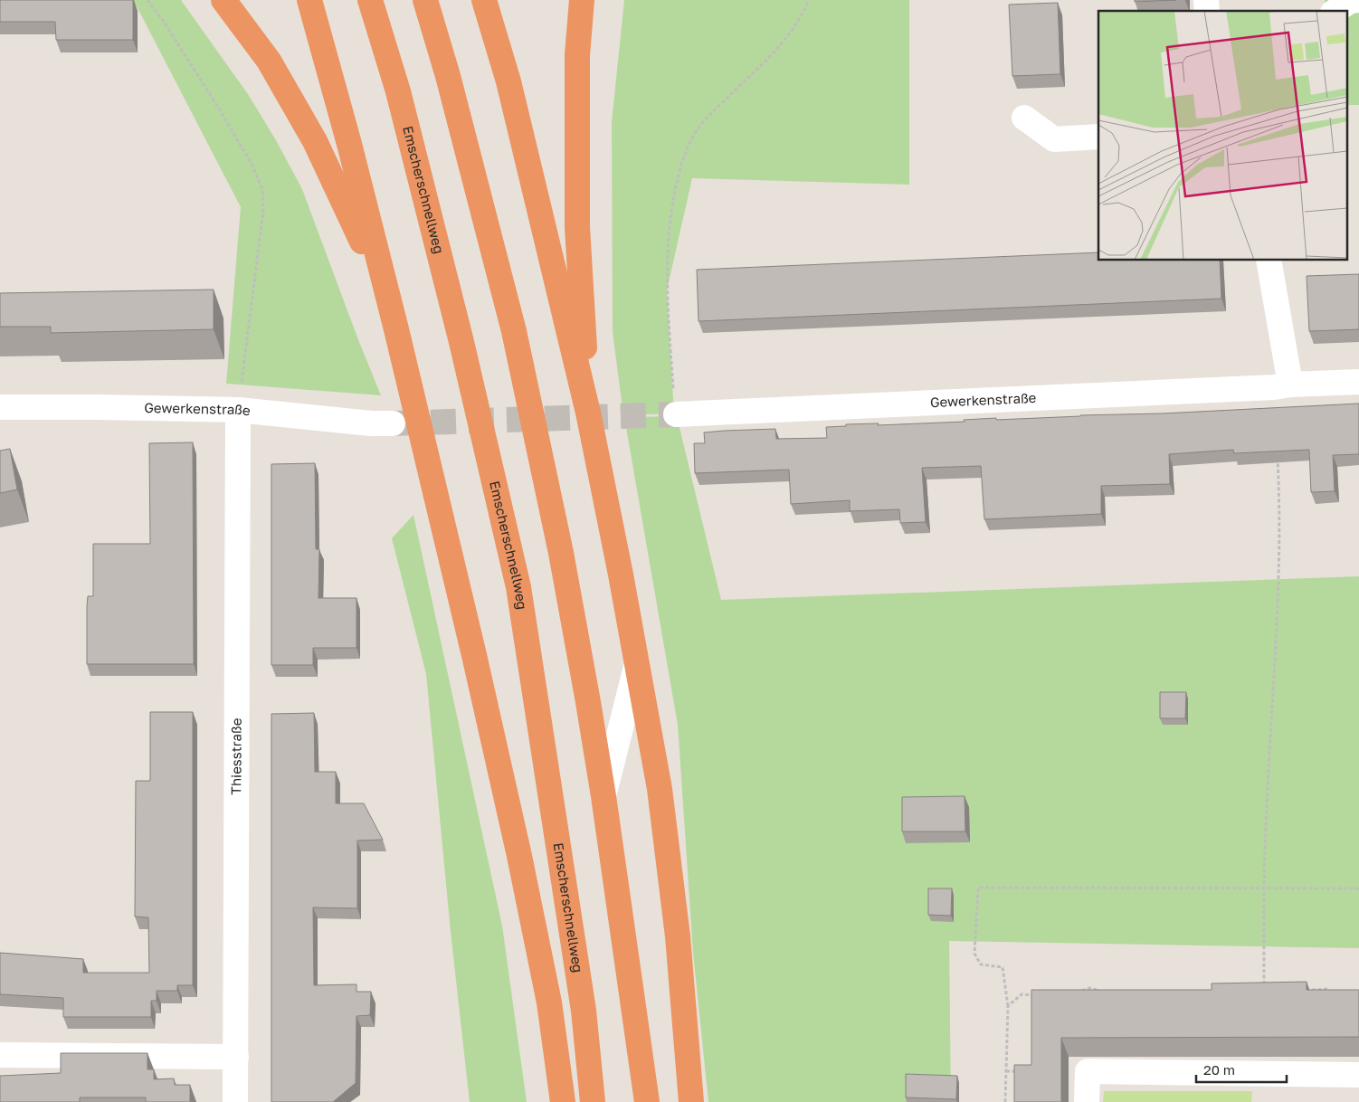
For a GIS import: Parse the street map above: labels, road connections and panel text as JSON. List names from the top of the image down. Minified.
{"streets":{"highway":["Emscherschnellweg"],"street":["Gewerkenstraße","Thiesstraße"]},"crossings":[["Gewerkenstraße","Thiesstraße"]],"scale_bar":"20 m"}
